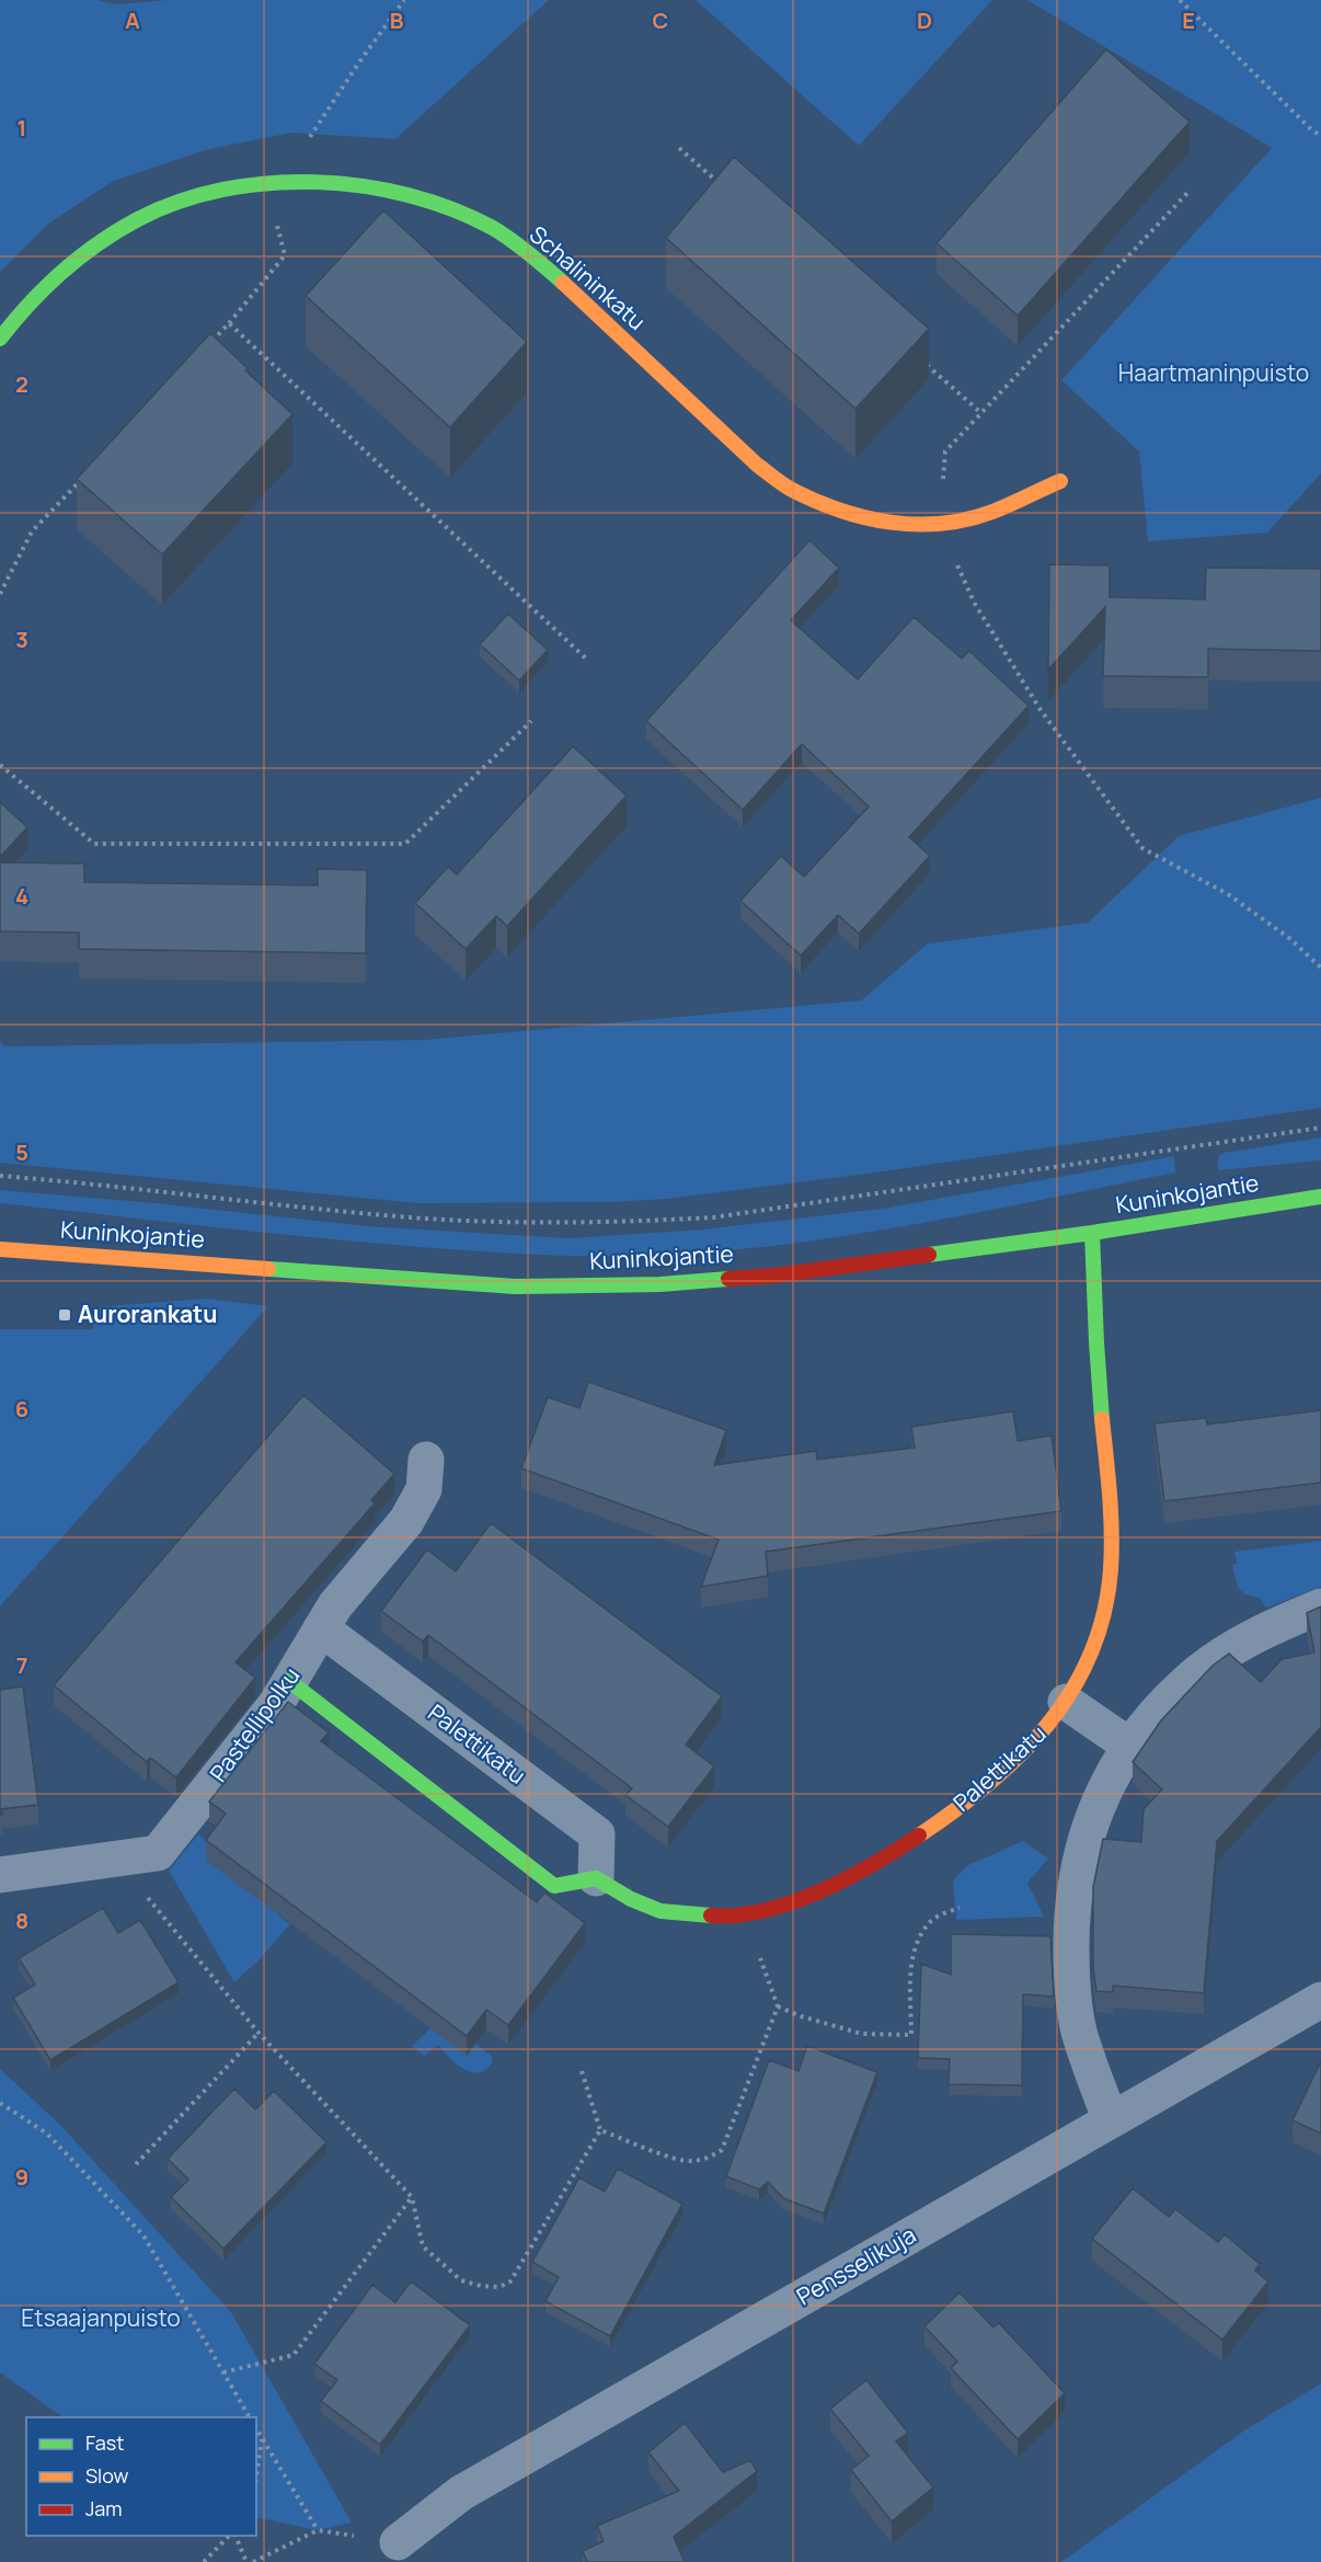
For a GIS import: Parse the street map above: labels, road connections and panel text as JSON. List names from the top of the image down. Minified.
{"streets":{"street":["Schalininkatu","Kuninkojantie","Pastellipolku","Palettikatu","Pensselikuja"]},"crossings":[["Kuninkojantie","Palettikatu"],["Pastellipolku","Palettikatu"]],"parks":["Haartmaninpuisto","Etsaajanpuisto"],"places":{"transit":["Aurorankatu"]},"legend":["Fast","Slow","Jam"],"grid":{"columns":["A","B","C","D","E"],"rows":["1","2","3","4","5","6","7","8","9"]}}
